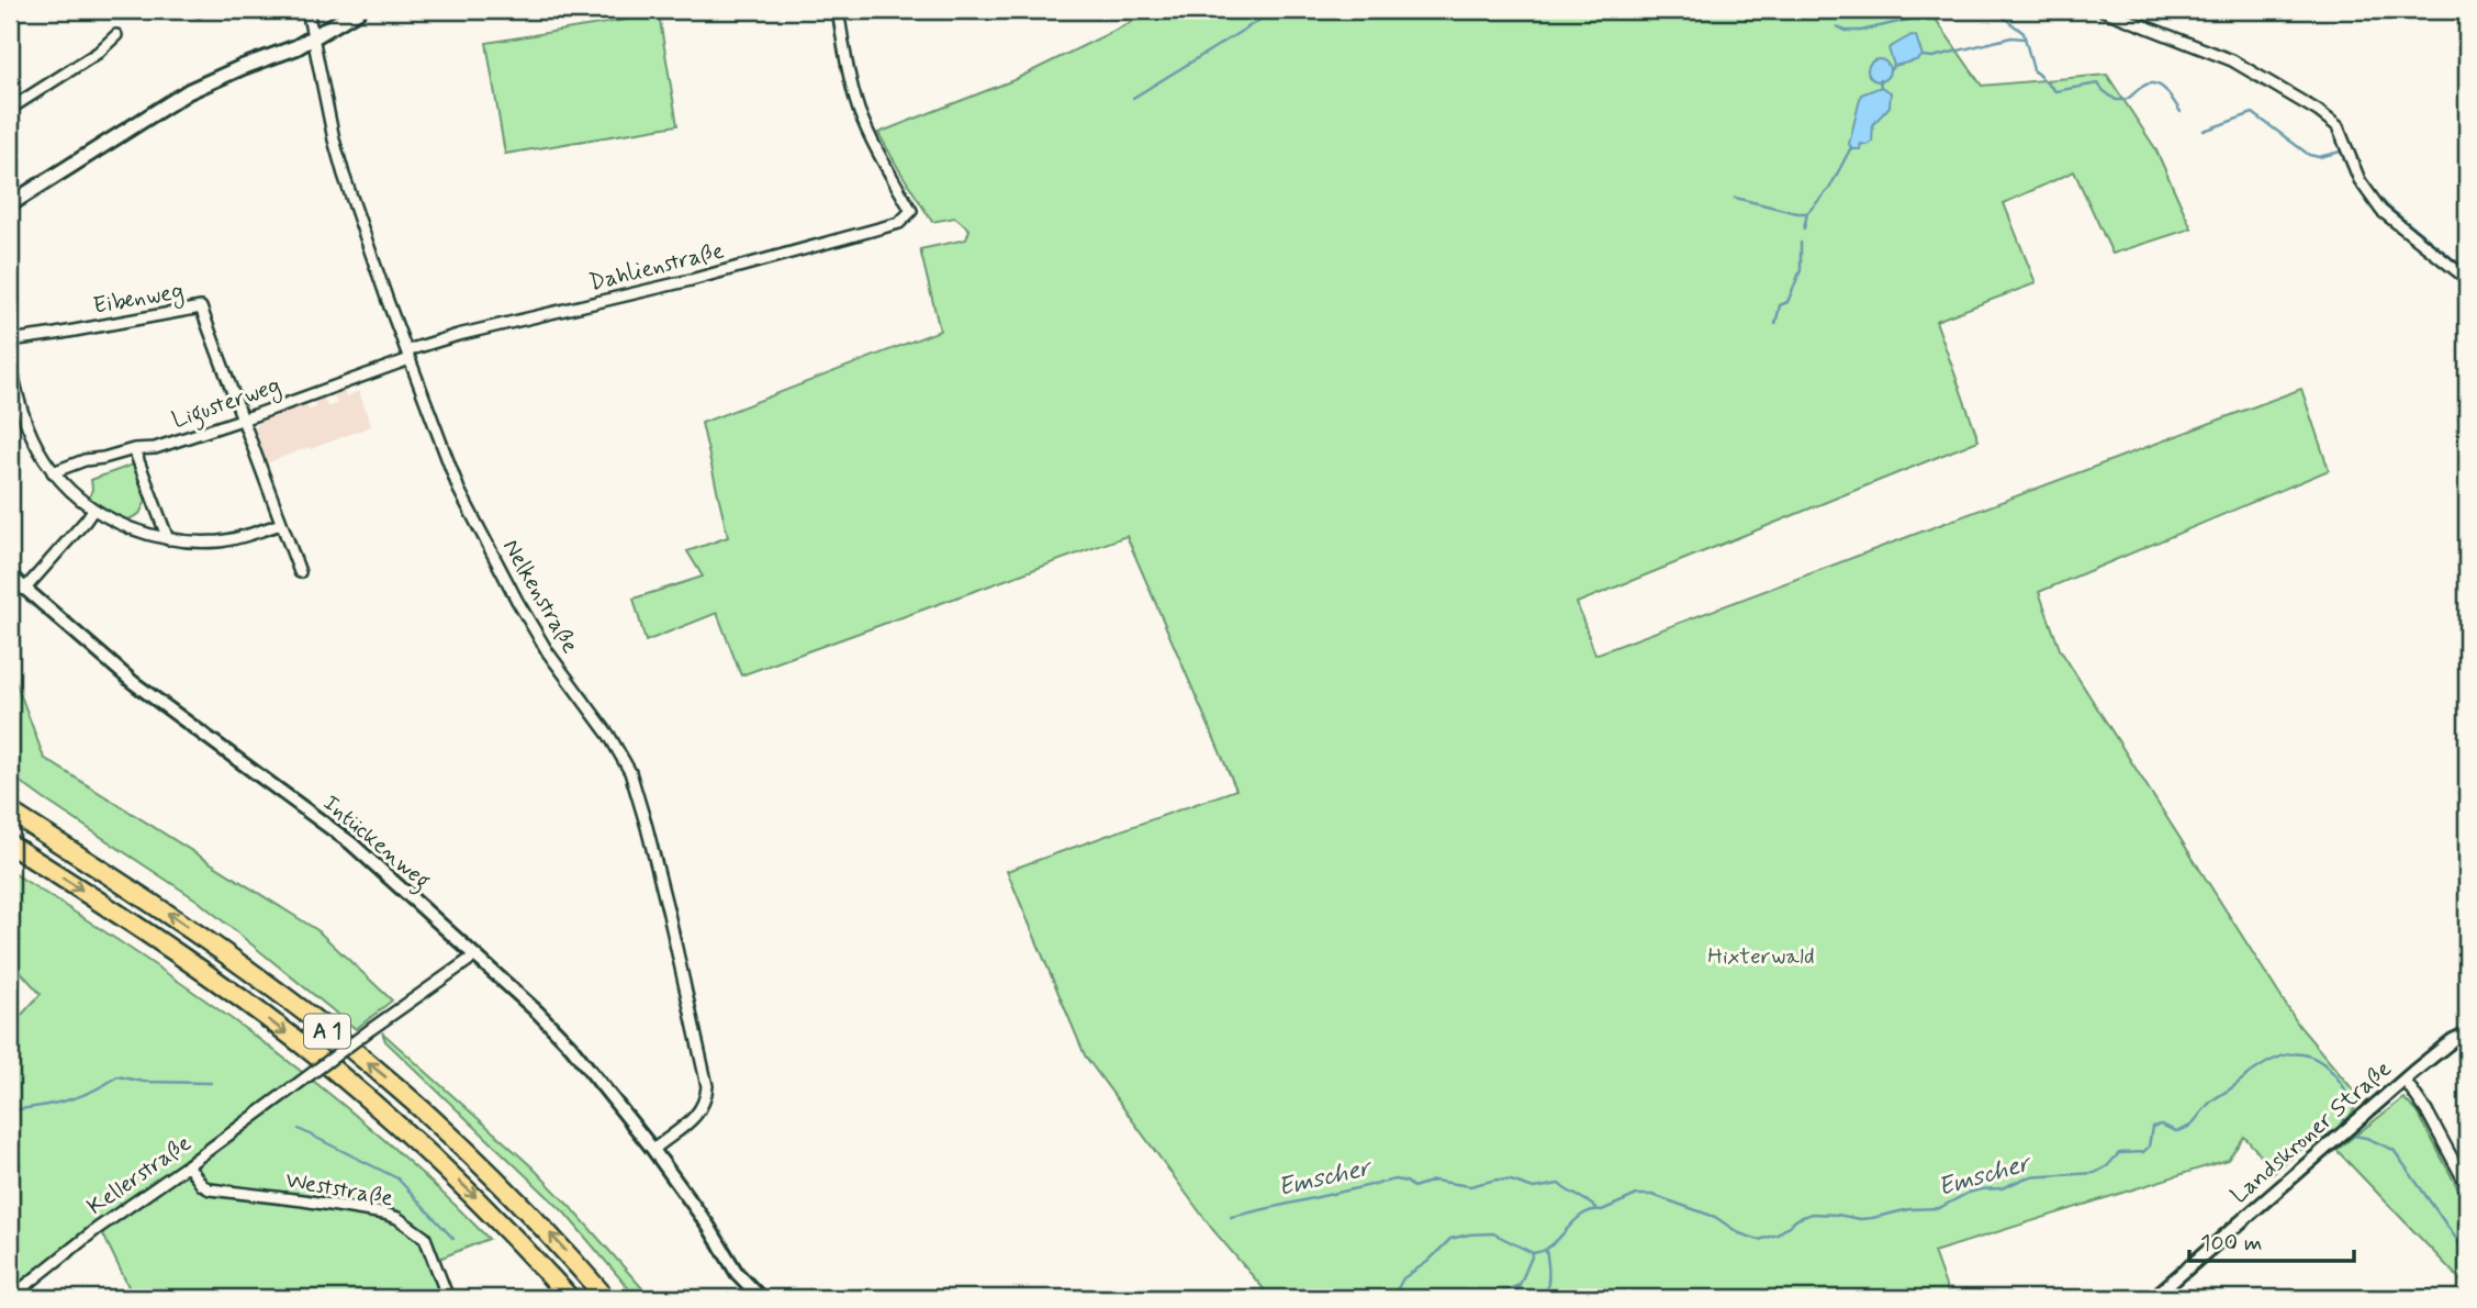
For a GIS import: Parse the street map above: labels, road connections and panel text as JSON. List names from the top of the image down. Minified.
{"streets":{"highway":["A 1"],"street":["Dahlienstraße","Eibenweg","Ligusterweg","Nelkenstraße","Intückenweg","Landskroner Straße","Kellerstraße","Weststraße"]},"crossings":[["Dahlienstraße","Ligusterweg"],["Dahlienstraße","Nelkenstraße"],["Eibenweg","Ligusterweg"],["Ligusterweg","Nelkenstraße"],["Nelkenstraße","Intückenweg"],["Intückenweg","Kellerstraße"],["Kellerstraße","Weststraße"]],"water":["Emscher"],"parks":["Hixterwald"],"scale_bar":"100 m"}
